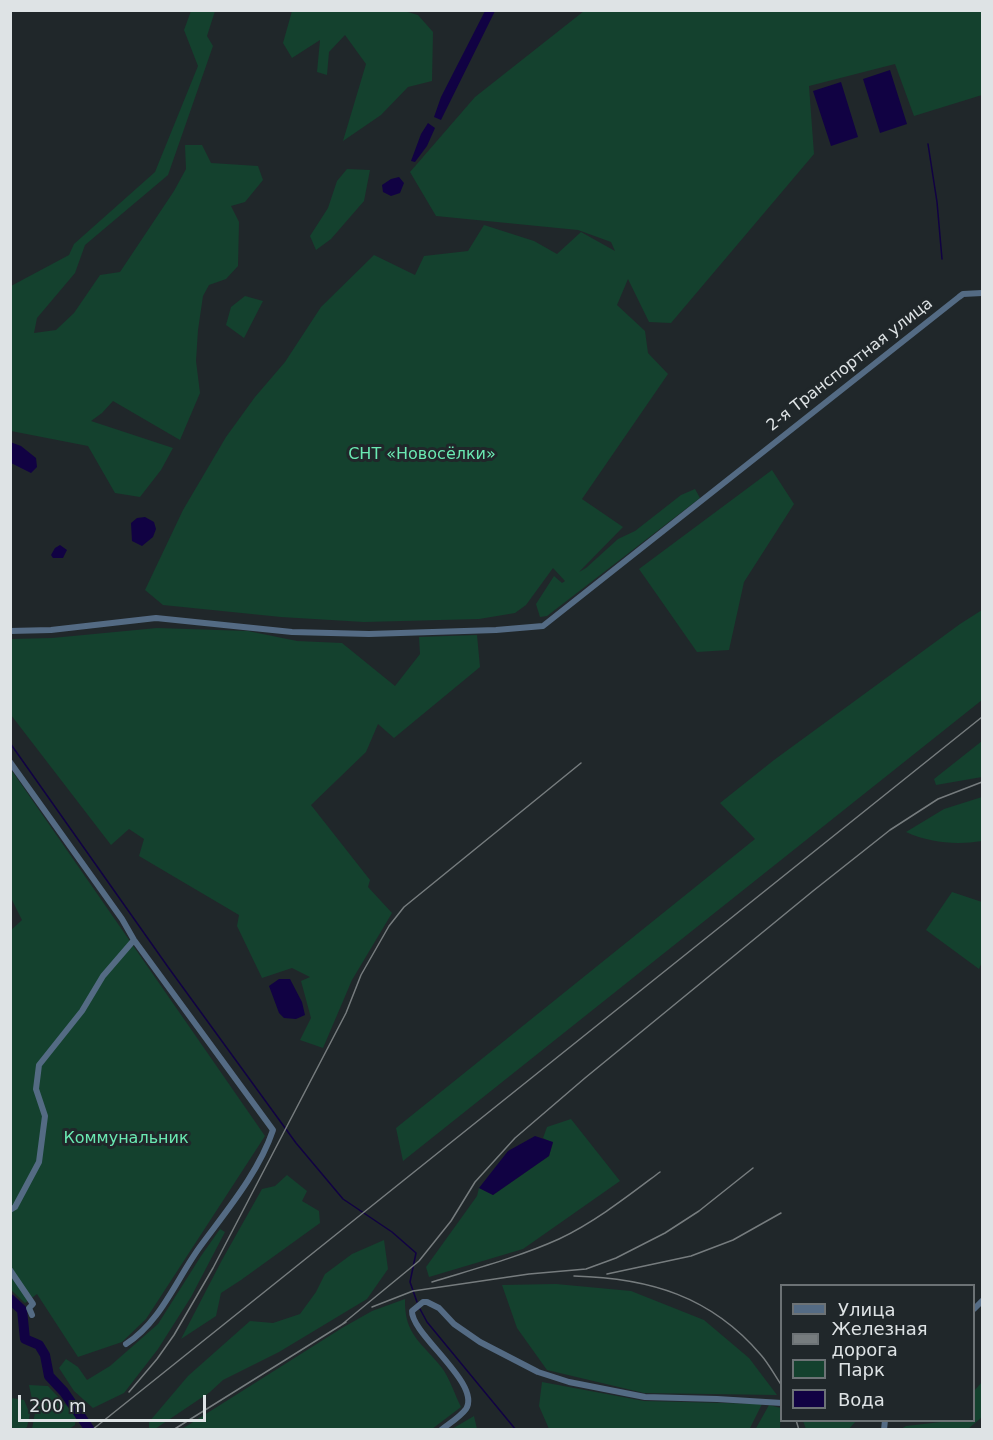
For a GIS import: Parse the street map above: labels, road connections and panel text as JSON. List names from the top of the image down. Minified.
{"streets":{"street":["2-я Транспортная улица"]},"parks":["СНТ «Новосёлки»","Коммунальник"],"legend":["Улица","Железная дорога","Парк","Вода"],"scale_bar":"200 m"}
